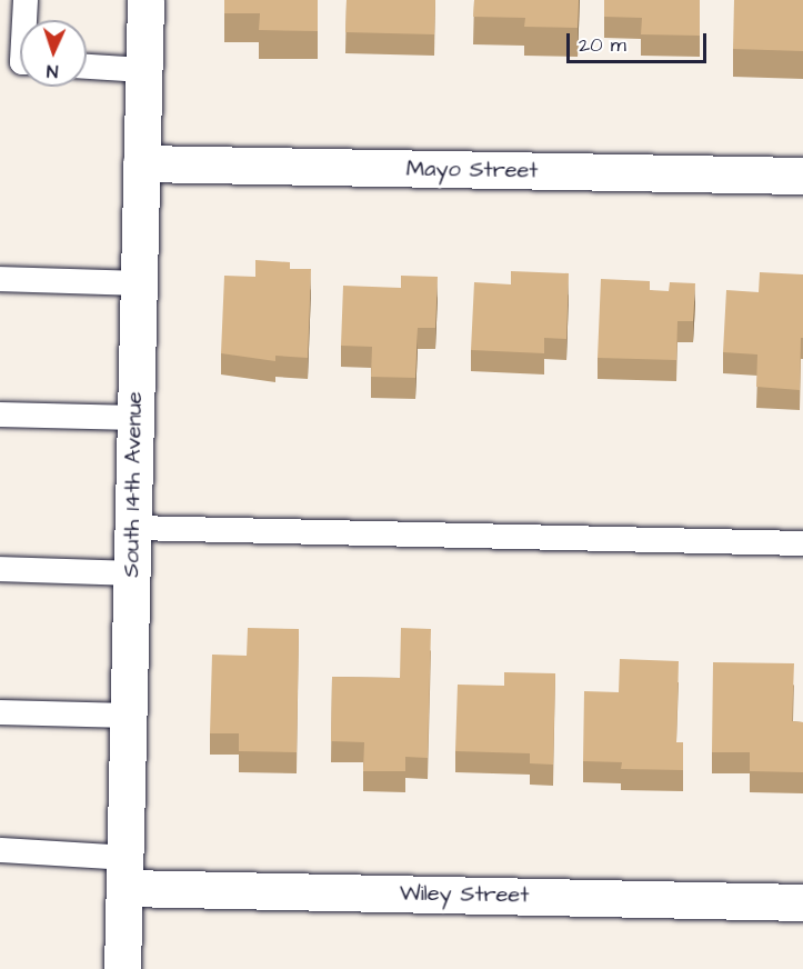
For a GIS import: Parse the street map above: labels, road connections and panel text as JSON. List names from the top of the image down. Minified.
{"streets":{"street":["Mayo Street","South 14th Avenue","Wiley Street"]},"crossings":[["Mayo Street","South 14th Avenue"],["South 14th Avenue","Wiley Street"]],"scale_bar":"20 m","north":"bottom"}
